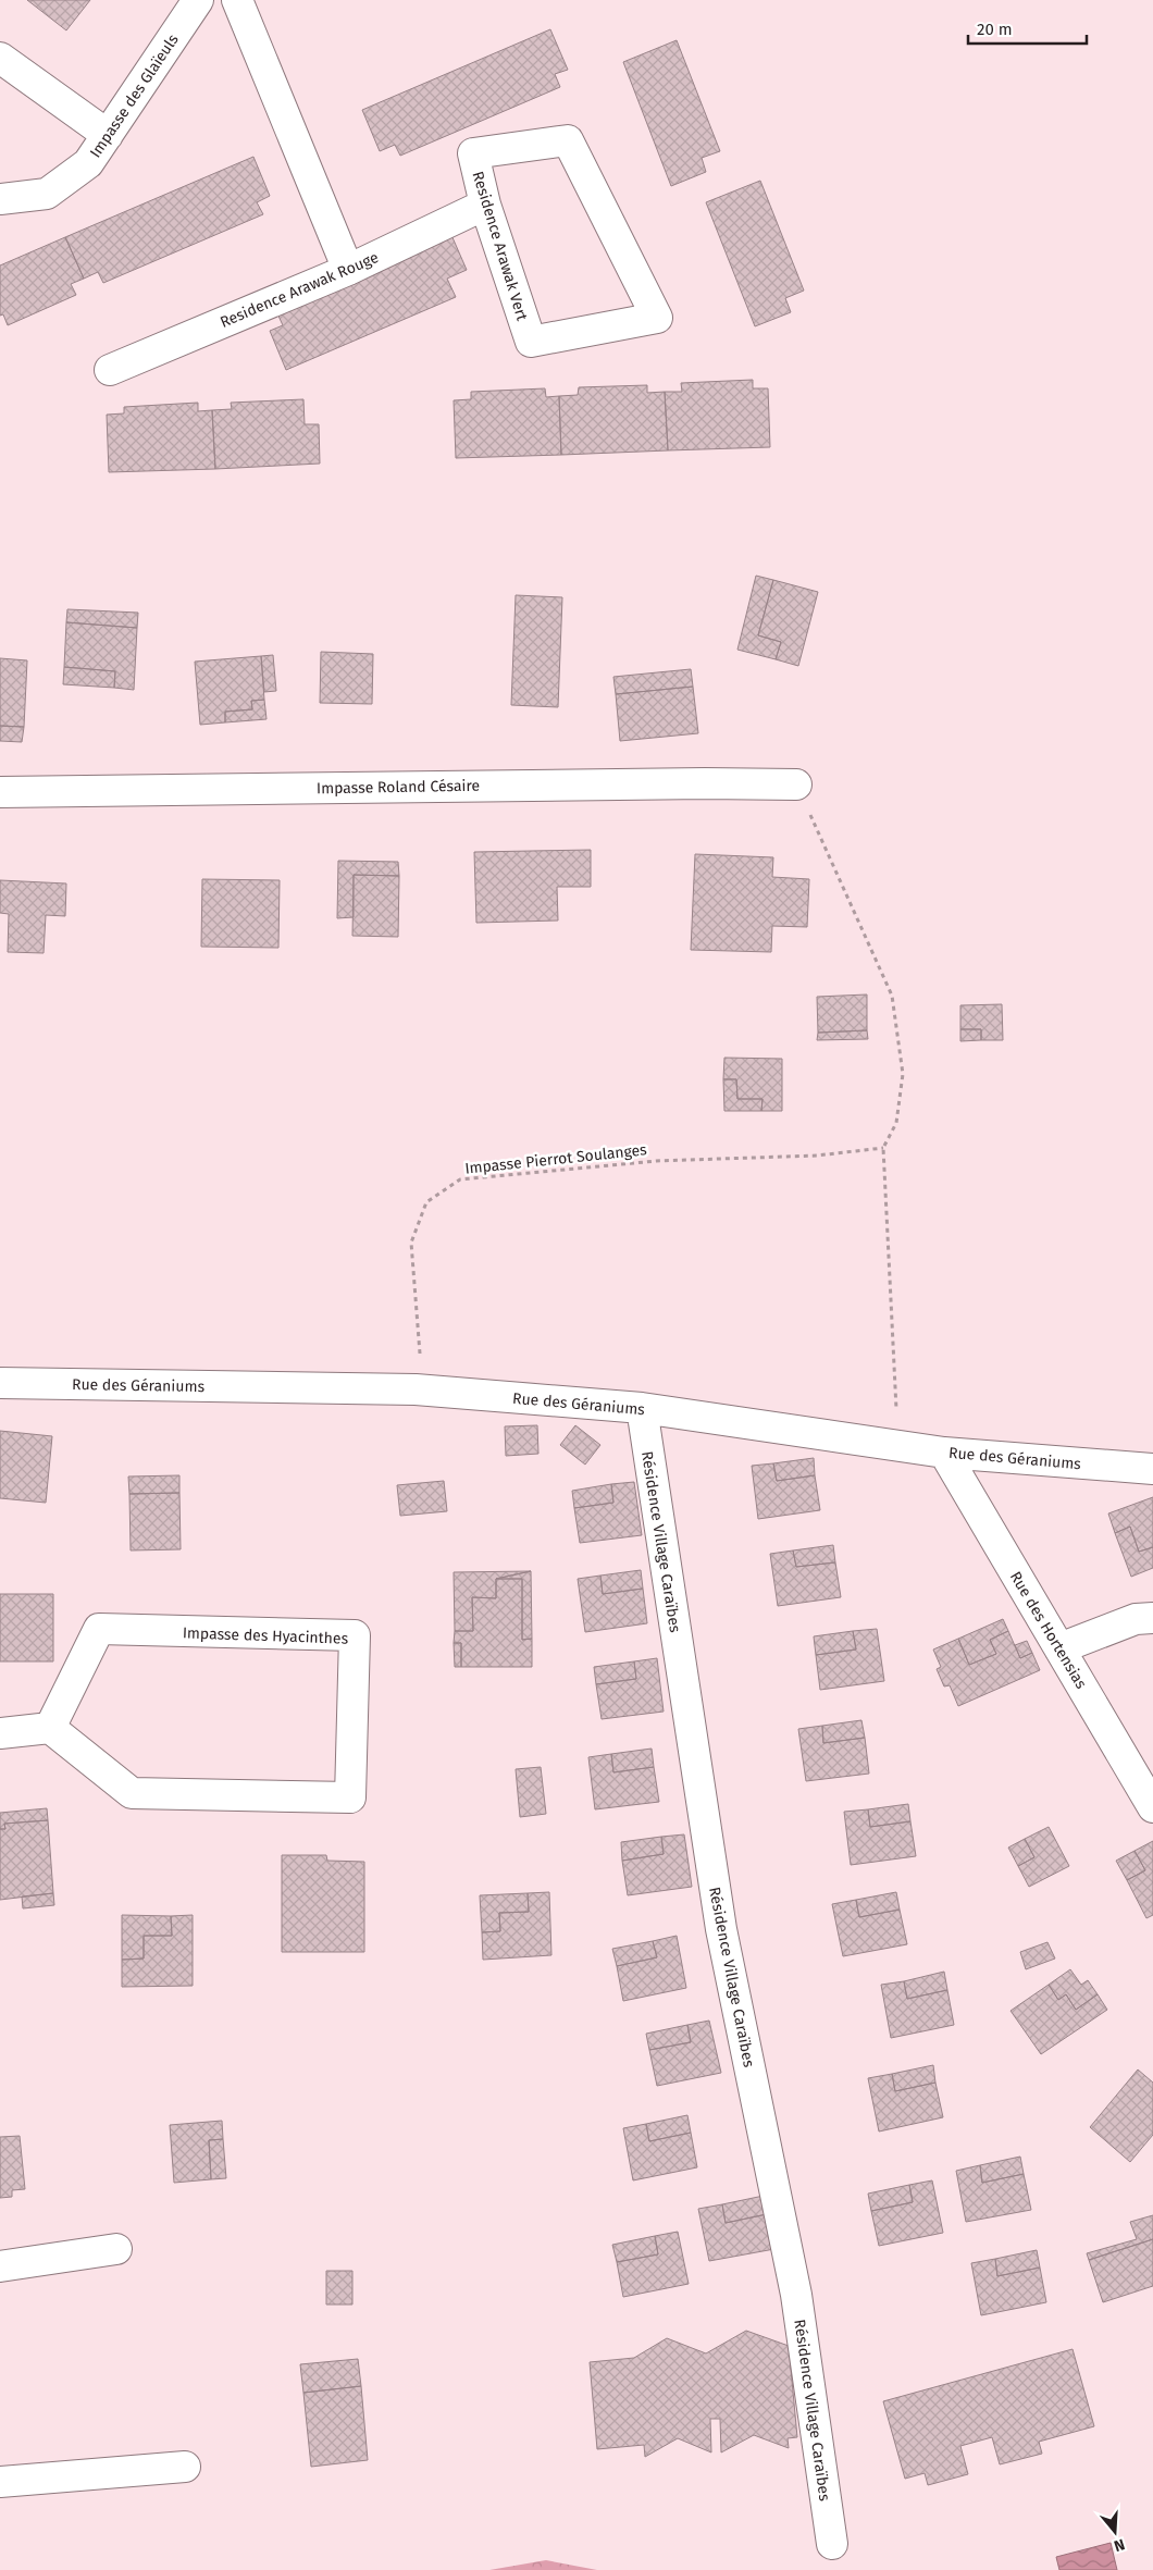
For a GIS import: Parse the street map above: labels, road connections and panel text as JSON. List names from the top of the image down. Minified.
{"streets":{"street":["Impasse des Glaïeuls","Residence Arawak Vert","Residence Arawak Rouge","Impasse Roland Césaire","Rue des Géraniums","Résidence Village Caraïbes","Rue des Hortensias","Impasse des Hyacinthes"],"path":["Impasse Pierrot Soulanges"]},"crossings":[["Residence Arawak Vert","Residence Arawak Rouge"],["Impasse Pierrot Soulanges","Rue des Géraniums"],["Rue des Géraniums","Résidence Village Caraïbes"],["Rue des Géraniums","Rue des Hortensias"]],"scale_bar":"20 m","north":"bottom"}
